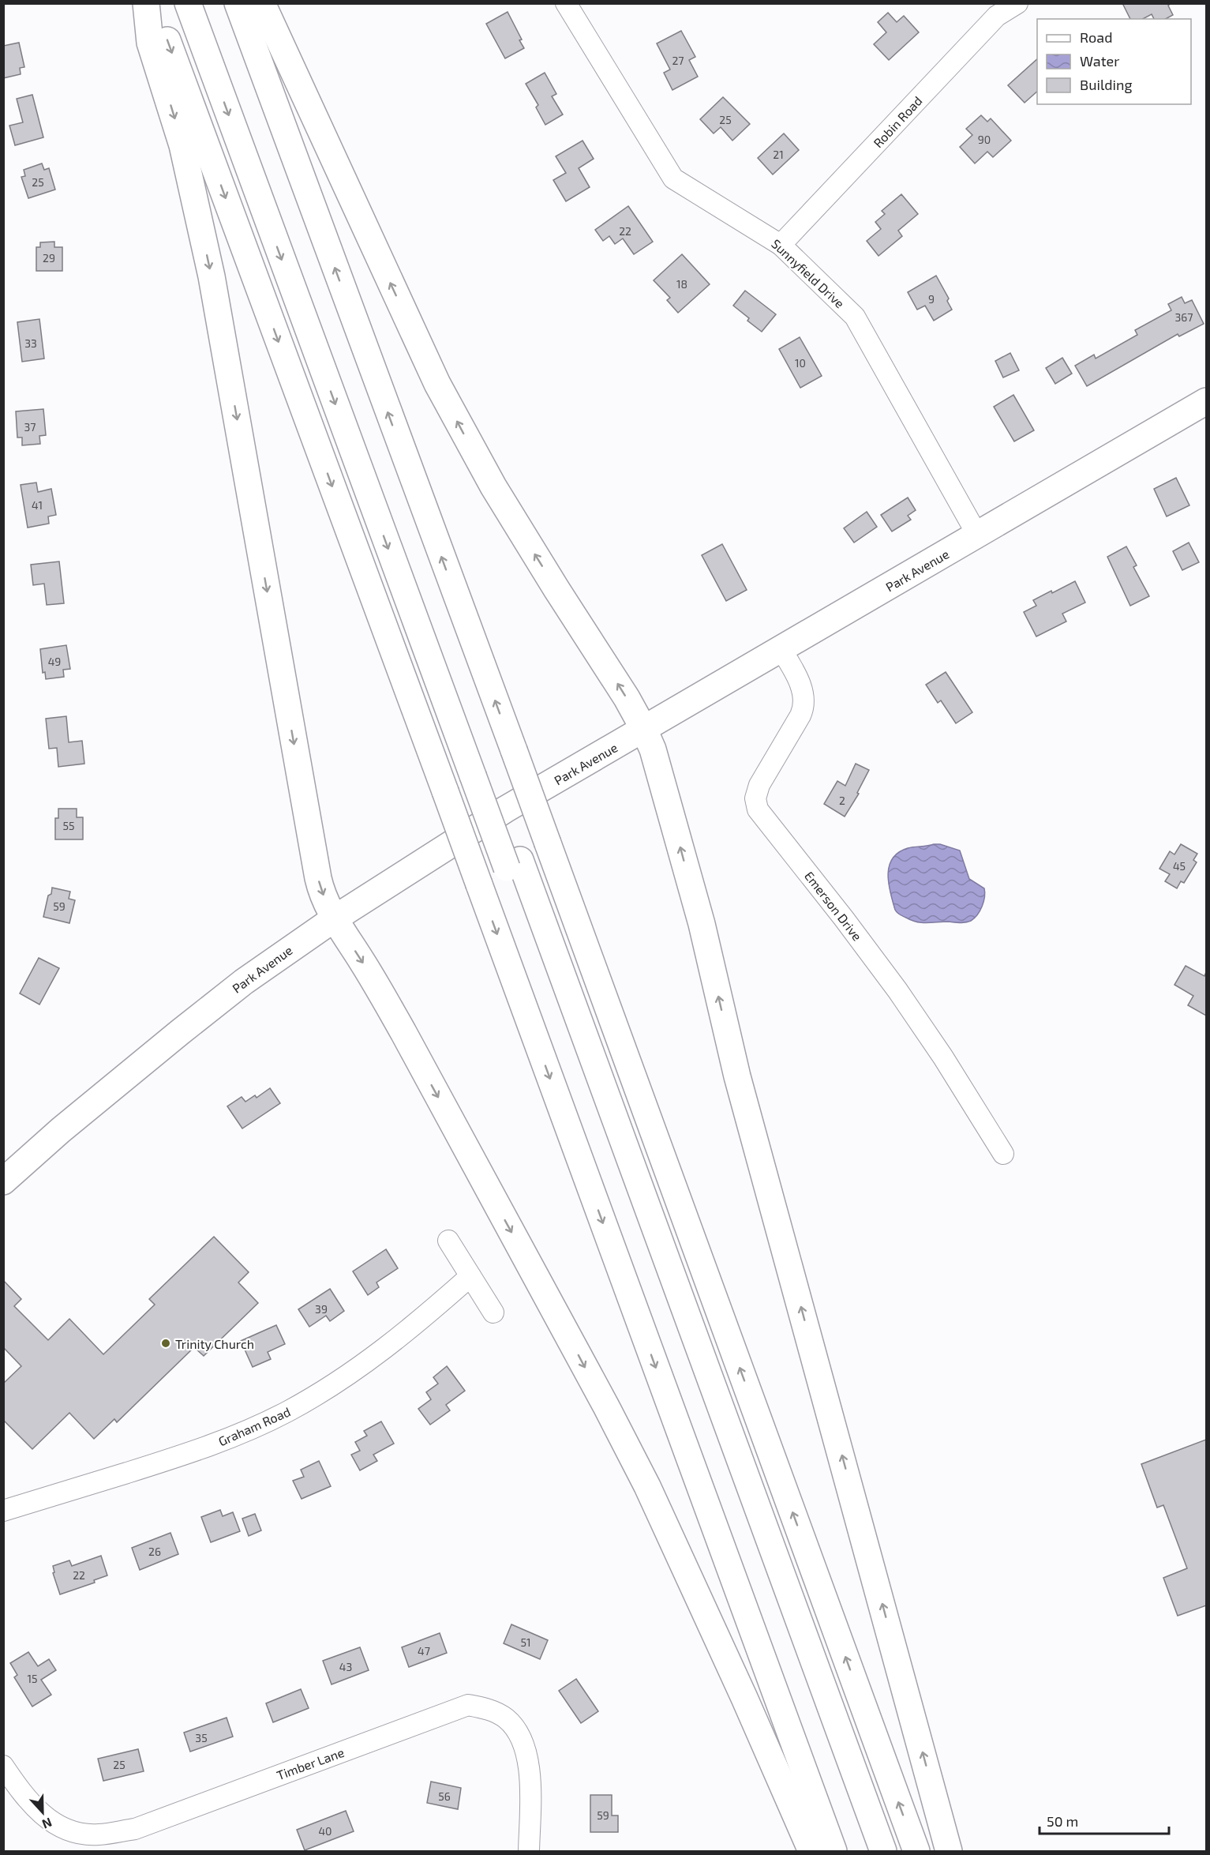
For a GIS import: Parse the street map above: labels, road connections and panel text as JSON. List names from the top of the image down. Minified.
{"streets":{"main road":["Park Avenue"],"street":["Robin Road","Sunnyfield Drive","Emerson Drive","Graham Road","Timber Lane"]},"crossings":[["Robin Road","Sunnyfield Drive"],["Sunnyfield Drive","Park Avenue"],["Park Avenue","Emerson Drive"]],"places":["Trinity Church"],"house_numbers":["27","25","90","21","25","22","29","18","9","367","33","10","37","41","49","2","55","45","59","39","26","22","51","47","43","15","35","25","56","59","40"],"legend":["Road","Water","Building"],"scale_bar":"50 m","north":"bottom"}
